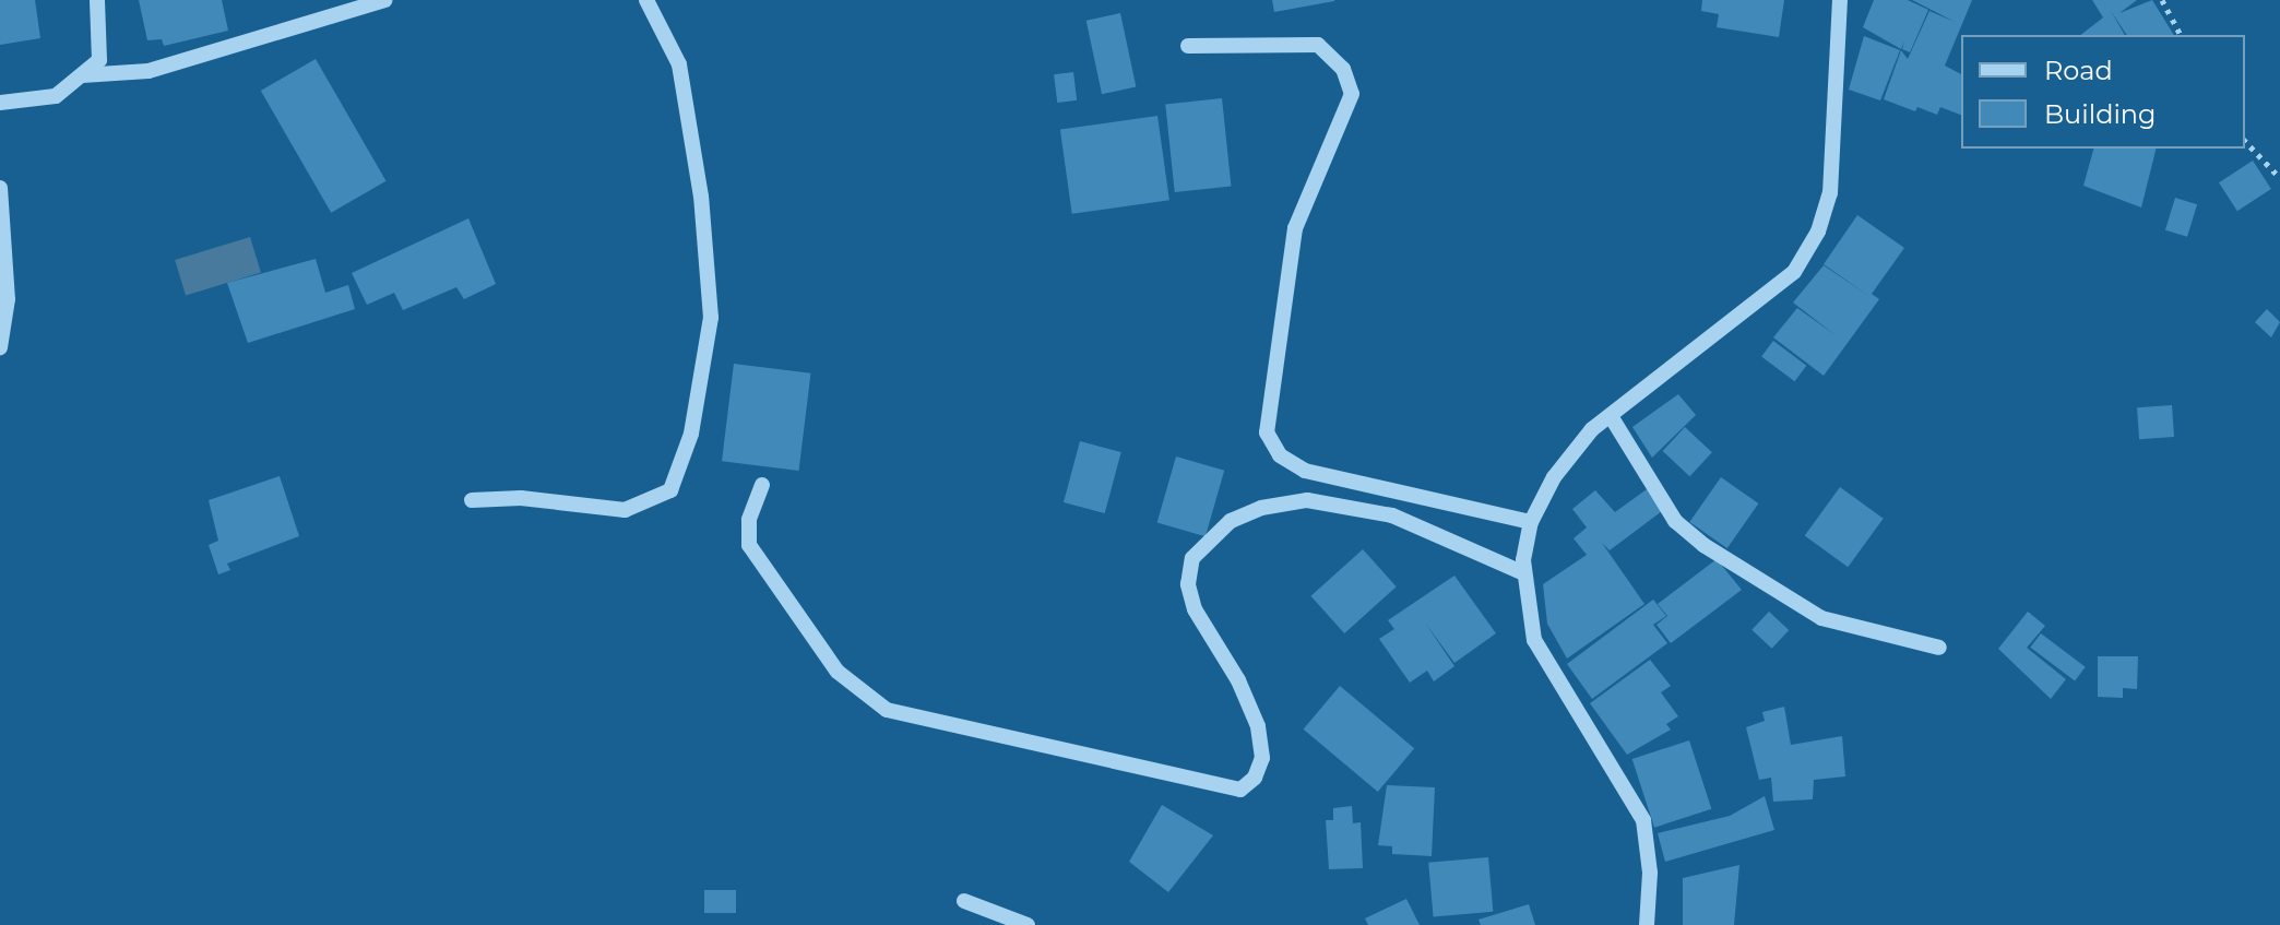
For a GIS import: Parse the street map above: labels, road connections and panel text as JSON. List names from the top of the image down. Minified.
{"legend":["Road","Building"]}
